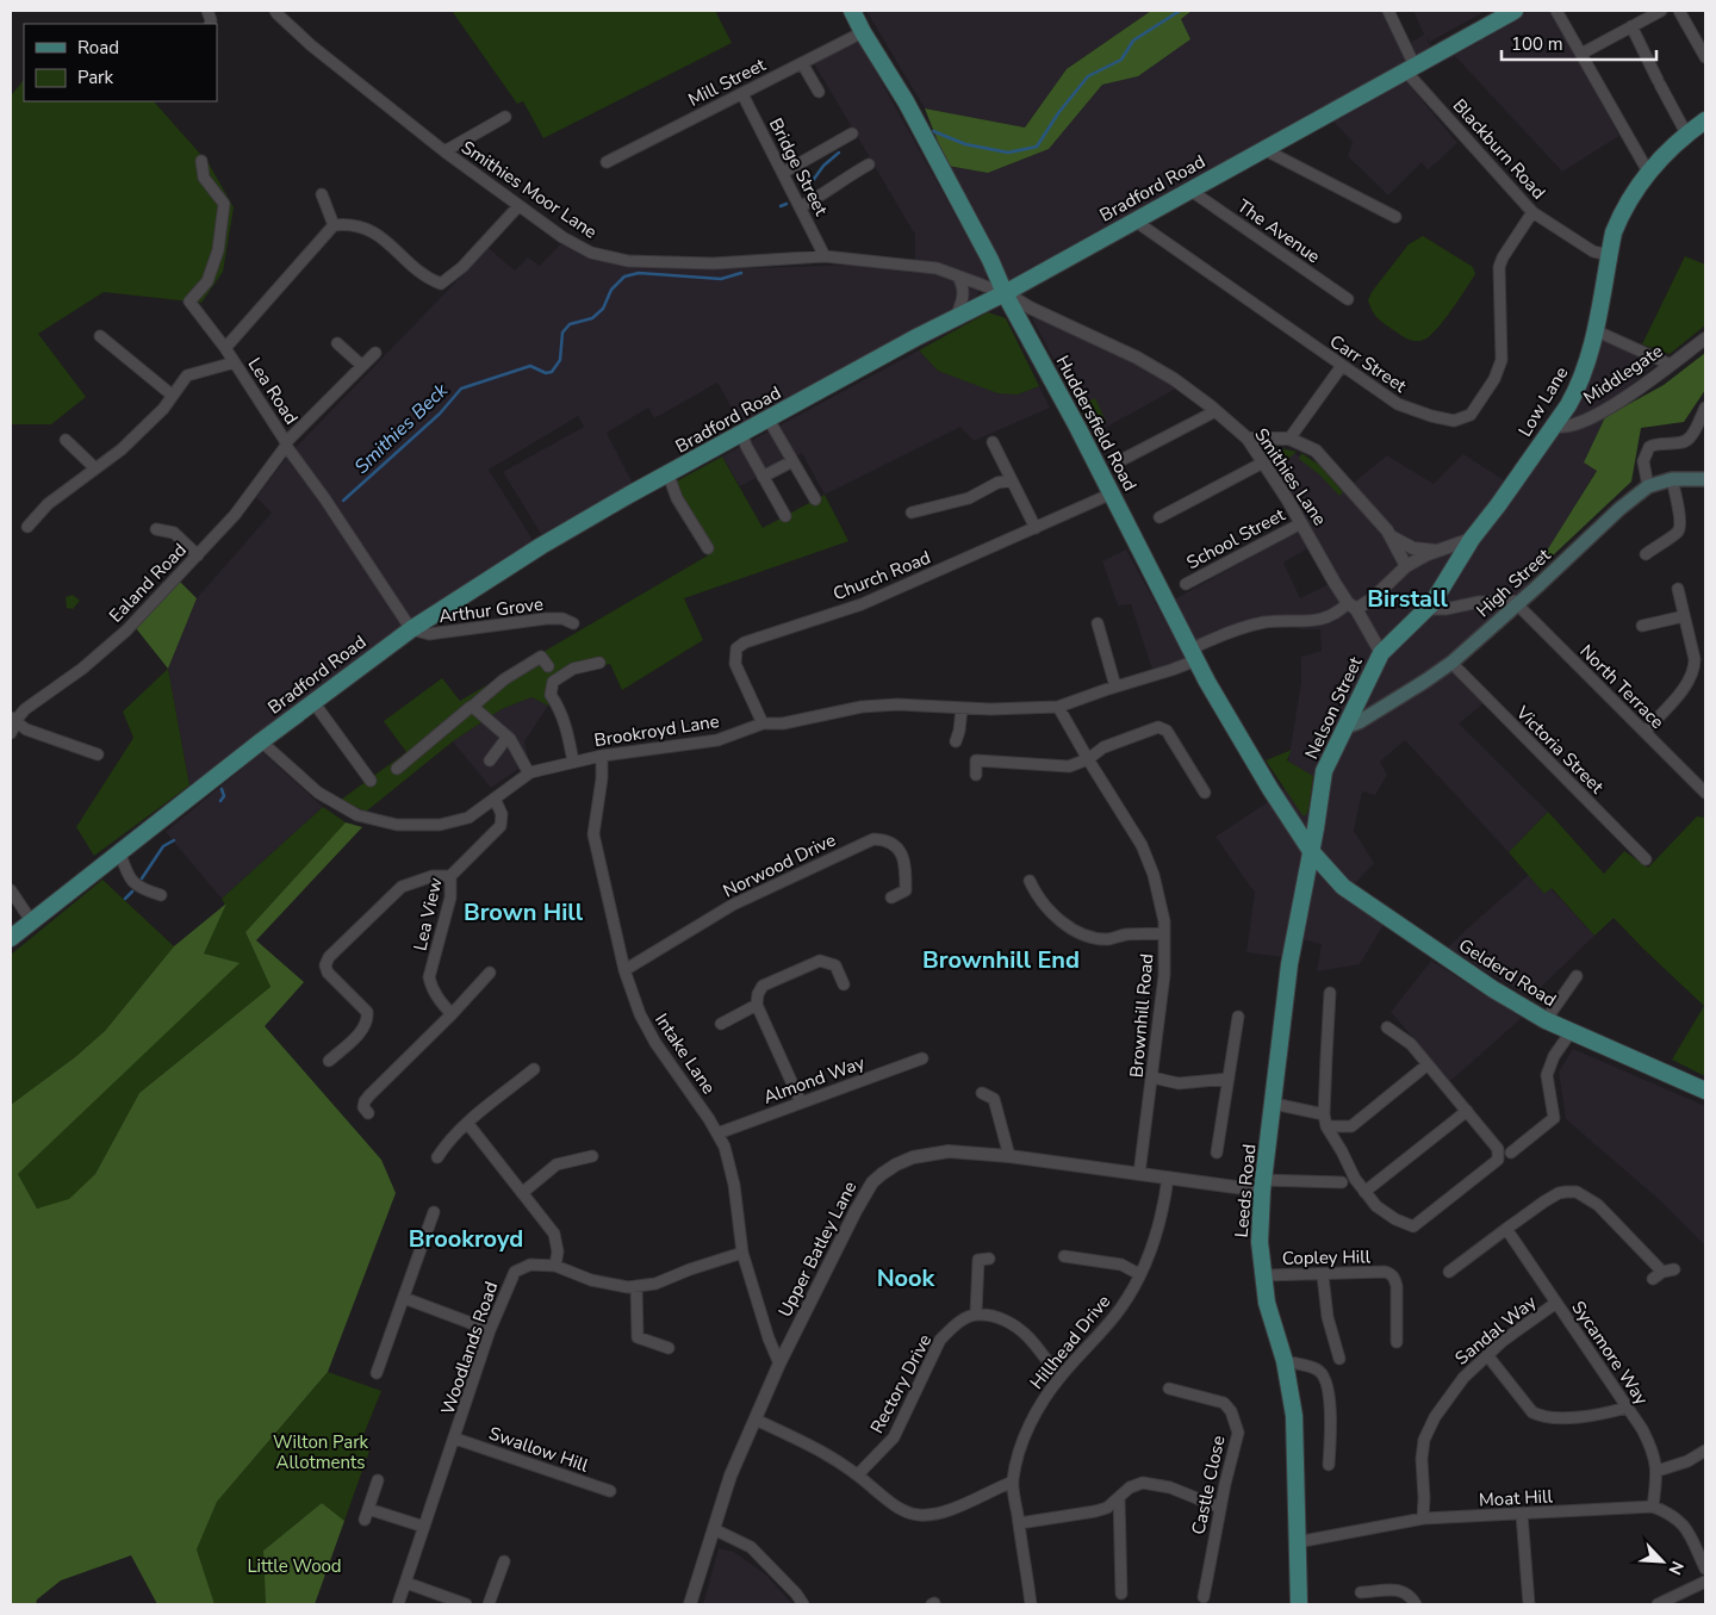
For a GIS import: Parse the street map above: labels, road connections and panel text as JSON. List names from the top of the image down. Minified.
{"streets":{"main road":["Bradford Road","Low Lane","Huddersfield Road","High Street","Nelson Street","Gelderd Road","Leeds Road"],"street":["Mill Street","Blackburn Road","Bridge Street","Smithies Moor Lane","The Avenue","Carr Street","Middlegate","Lea Road","Smithies Lane","School Street","Church Road","Ealand Road","Arthur Grove","North Terrace","Brookroyd Lane","Victoria Street","Norwood Drive","Lea View","Brownhill Road","Intake Lane","Almond Way","Upper Batley Lane","Copley Hill","Sandal Way","Hillhead Drive","Woodlands Road","Sycamore Way","Rectory Drive","Swallow Hill","Castle Close","Moat Hill"]},"crossings":[["Mill Street","Bridge Street"],["Mill Street","Huddersfield Road"],["Blackburn Road","Bradford Road"],["Blackburn Road","Carr Street"],["Blackburn Road","Low Lane"],["Bridge Street","Smithies Moor Lane"],["Bradford Road","Smithies Moor Lane"],["Bradford Road","The Avenue"],["Bradford Road","Carr Street"],["Bradford Road","Lea Road"],["Bradford Road","Huddersfield Road"],["Bradford Road","Smithies Lane"],["Bradford Road","Arthur Grove"],["Bradford Road","Brookroyd Lane"],["Smithies Moor Lane","Huddersfield Road"],["Smithies Moor Lane","Smithies Lane"],["Middlegate","Low Lane"],["Lea Road","Ealand Road"],["Lea Road","Arthur Grove"],["Low Lane","Smithies Lane"],["Low Lane","Nelson Street"],["Huddersfield Road","Smithies Lane"],["Huddersfield Road","Church Road"],["Huddersfield Road","Nelson Street"],["Huddersfield Road","Brookroyd Lane"],["Huddersfield Road","Gelderd Road"],["Huddersfield Road","Leeds Road"],["Smithies Lane","School Street"],["Smithies Lane","Nelson Street"],["Smithies Lane","Brookroyd Lane"],["Church Road","Brookroyd Lane"],["High Street","North Terrace"],["High Street","Nelson Street"],["High Street","Victoria Street"],["Nelson Street","Gelderd Road"],["Nelson Street","Leeds Road"],["Brookroyd Lane","Lea View"],["Brookroyd Lane","Brownhill Road"],["Brookroyd Lane","Intake Lane"],["Norwood Drive","Intake Lane"],["Gelderd Road","Leeds Road"],["Brownhill Road","Upper Batley Lane"],["Intake Lane","Almond Way"],["Intake Lane","Upper Batley Lane"],["Intake Lane","Woodlands Road"],["Leeds Road","Upper Batley Lane"],["Leeds Road","Copley Hill"],["Leeds Road","Moat Hill"],["Upper Batley Lane","Hillhead Drive"],["Sandal Way","Sycamore Way"],["Sandal Way","Moat Hill"],["Woodlands Road","Swallow Hill"],["Sycamore Way","Moat Hill"]],"districts":["Birstall","Brown Hill","Brownhill End","Brookroyd","Nook"],"water":["Smithies Beck"],"parks":["Wilton Park Allotments","Little Wood"],"legend":["Road","Park"],"scale_bar":"100 m","north":"bottom right"}
